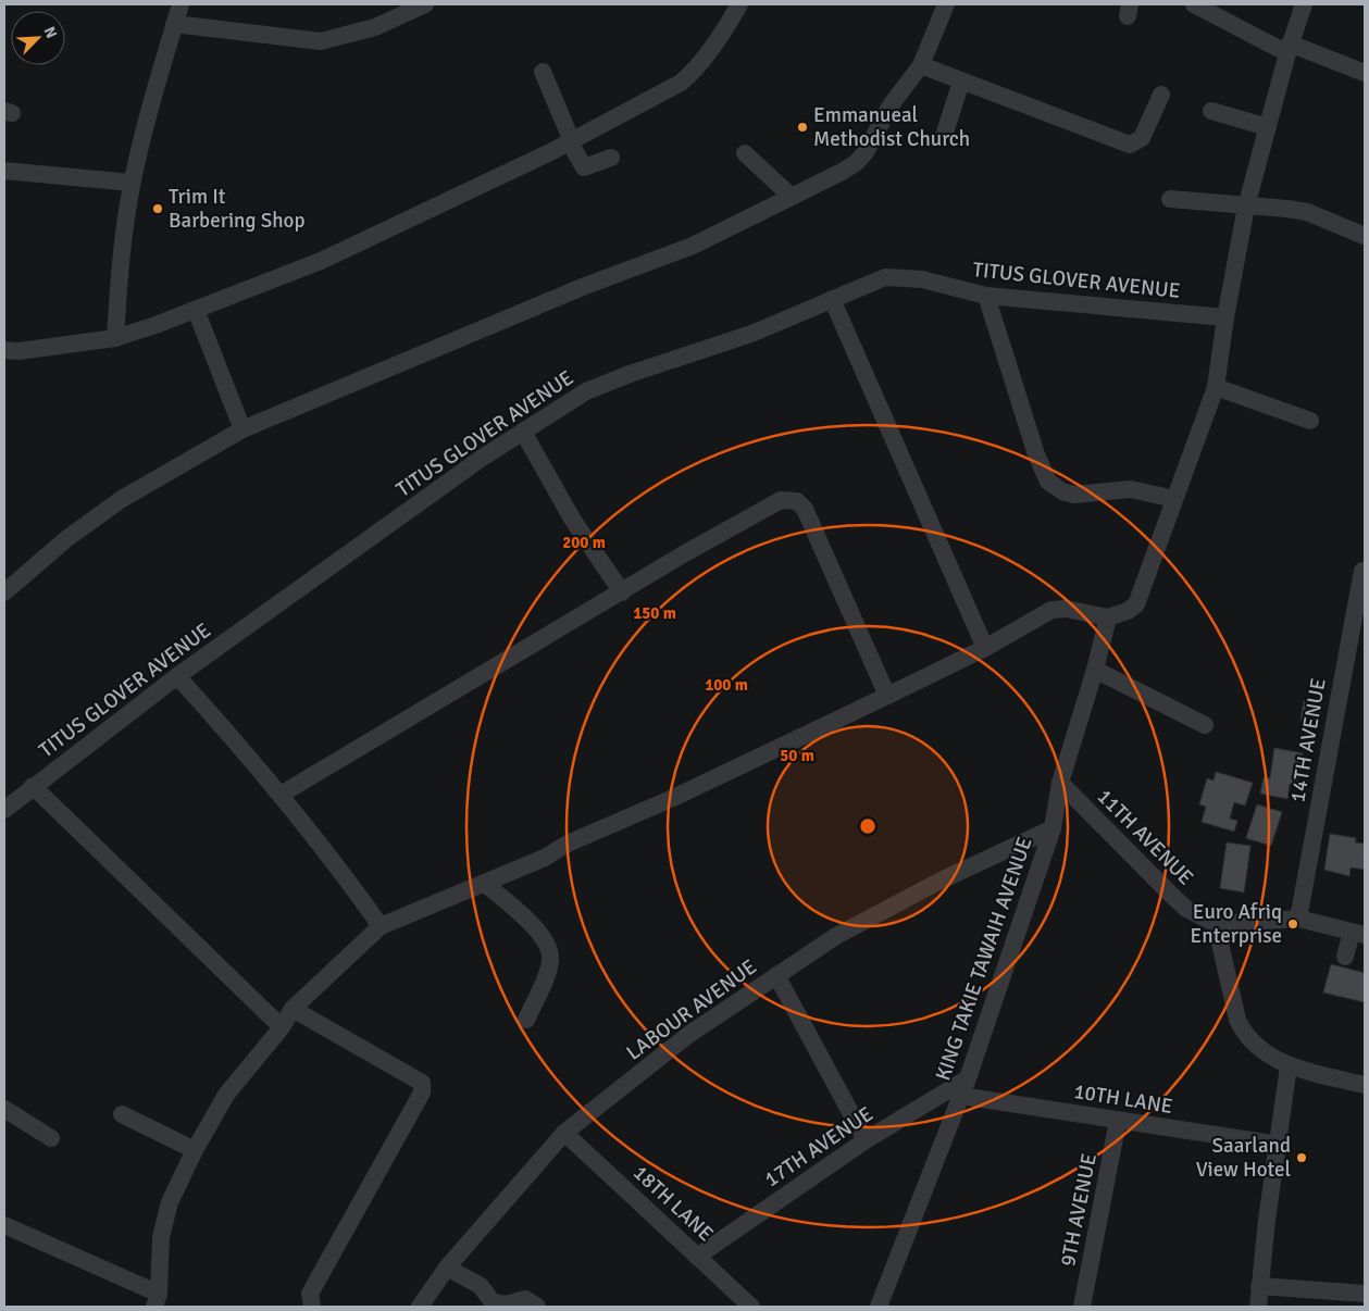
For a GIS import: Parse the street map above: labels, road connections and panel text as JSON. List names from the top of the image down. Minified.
{"streets":{"street":["TITUS GLOVER AVENUE","14TH AVENUE","11TH AVENUE","KING TAKIE TAWAIH AVENUE","LABOUR AVENUE","10TH LANE","17TH AVENUE","18TH LANE","9TH AVENUE"]},"crossings":[["11TH AVENUE","KING TAKIE TAWAIH AVENUE"],["KING TAKIE TAWAIH AVENUE","LABOUR AVENUE"],["KING TAKIE TAWAIH AVENUE","10TH LANE"],["KING TAKIE TAWAIH AVENUE","17TH AVENUE"],["LABOUR AVENUE","18TH LANE"],["10TH LANE","9TH AVENUE"],["17TH AVENUE","18TH LANE"]],"places":["Emmanueal Methodist Church","Trim It Barbering Shop","Euro Afriq Enterprise","Saarland View Hotel"],"north":"top right","rings":["200 m","150 m","100 m","50 m"]}
